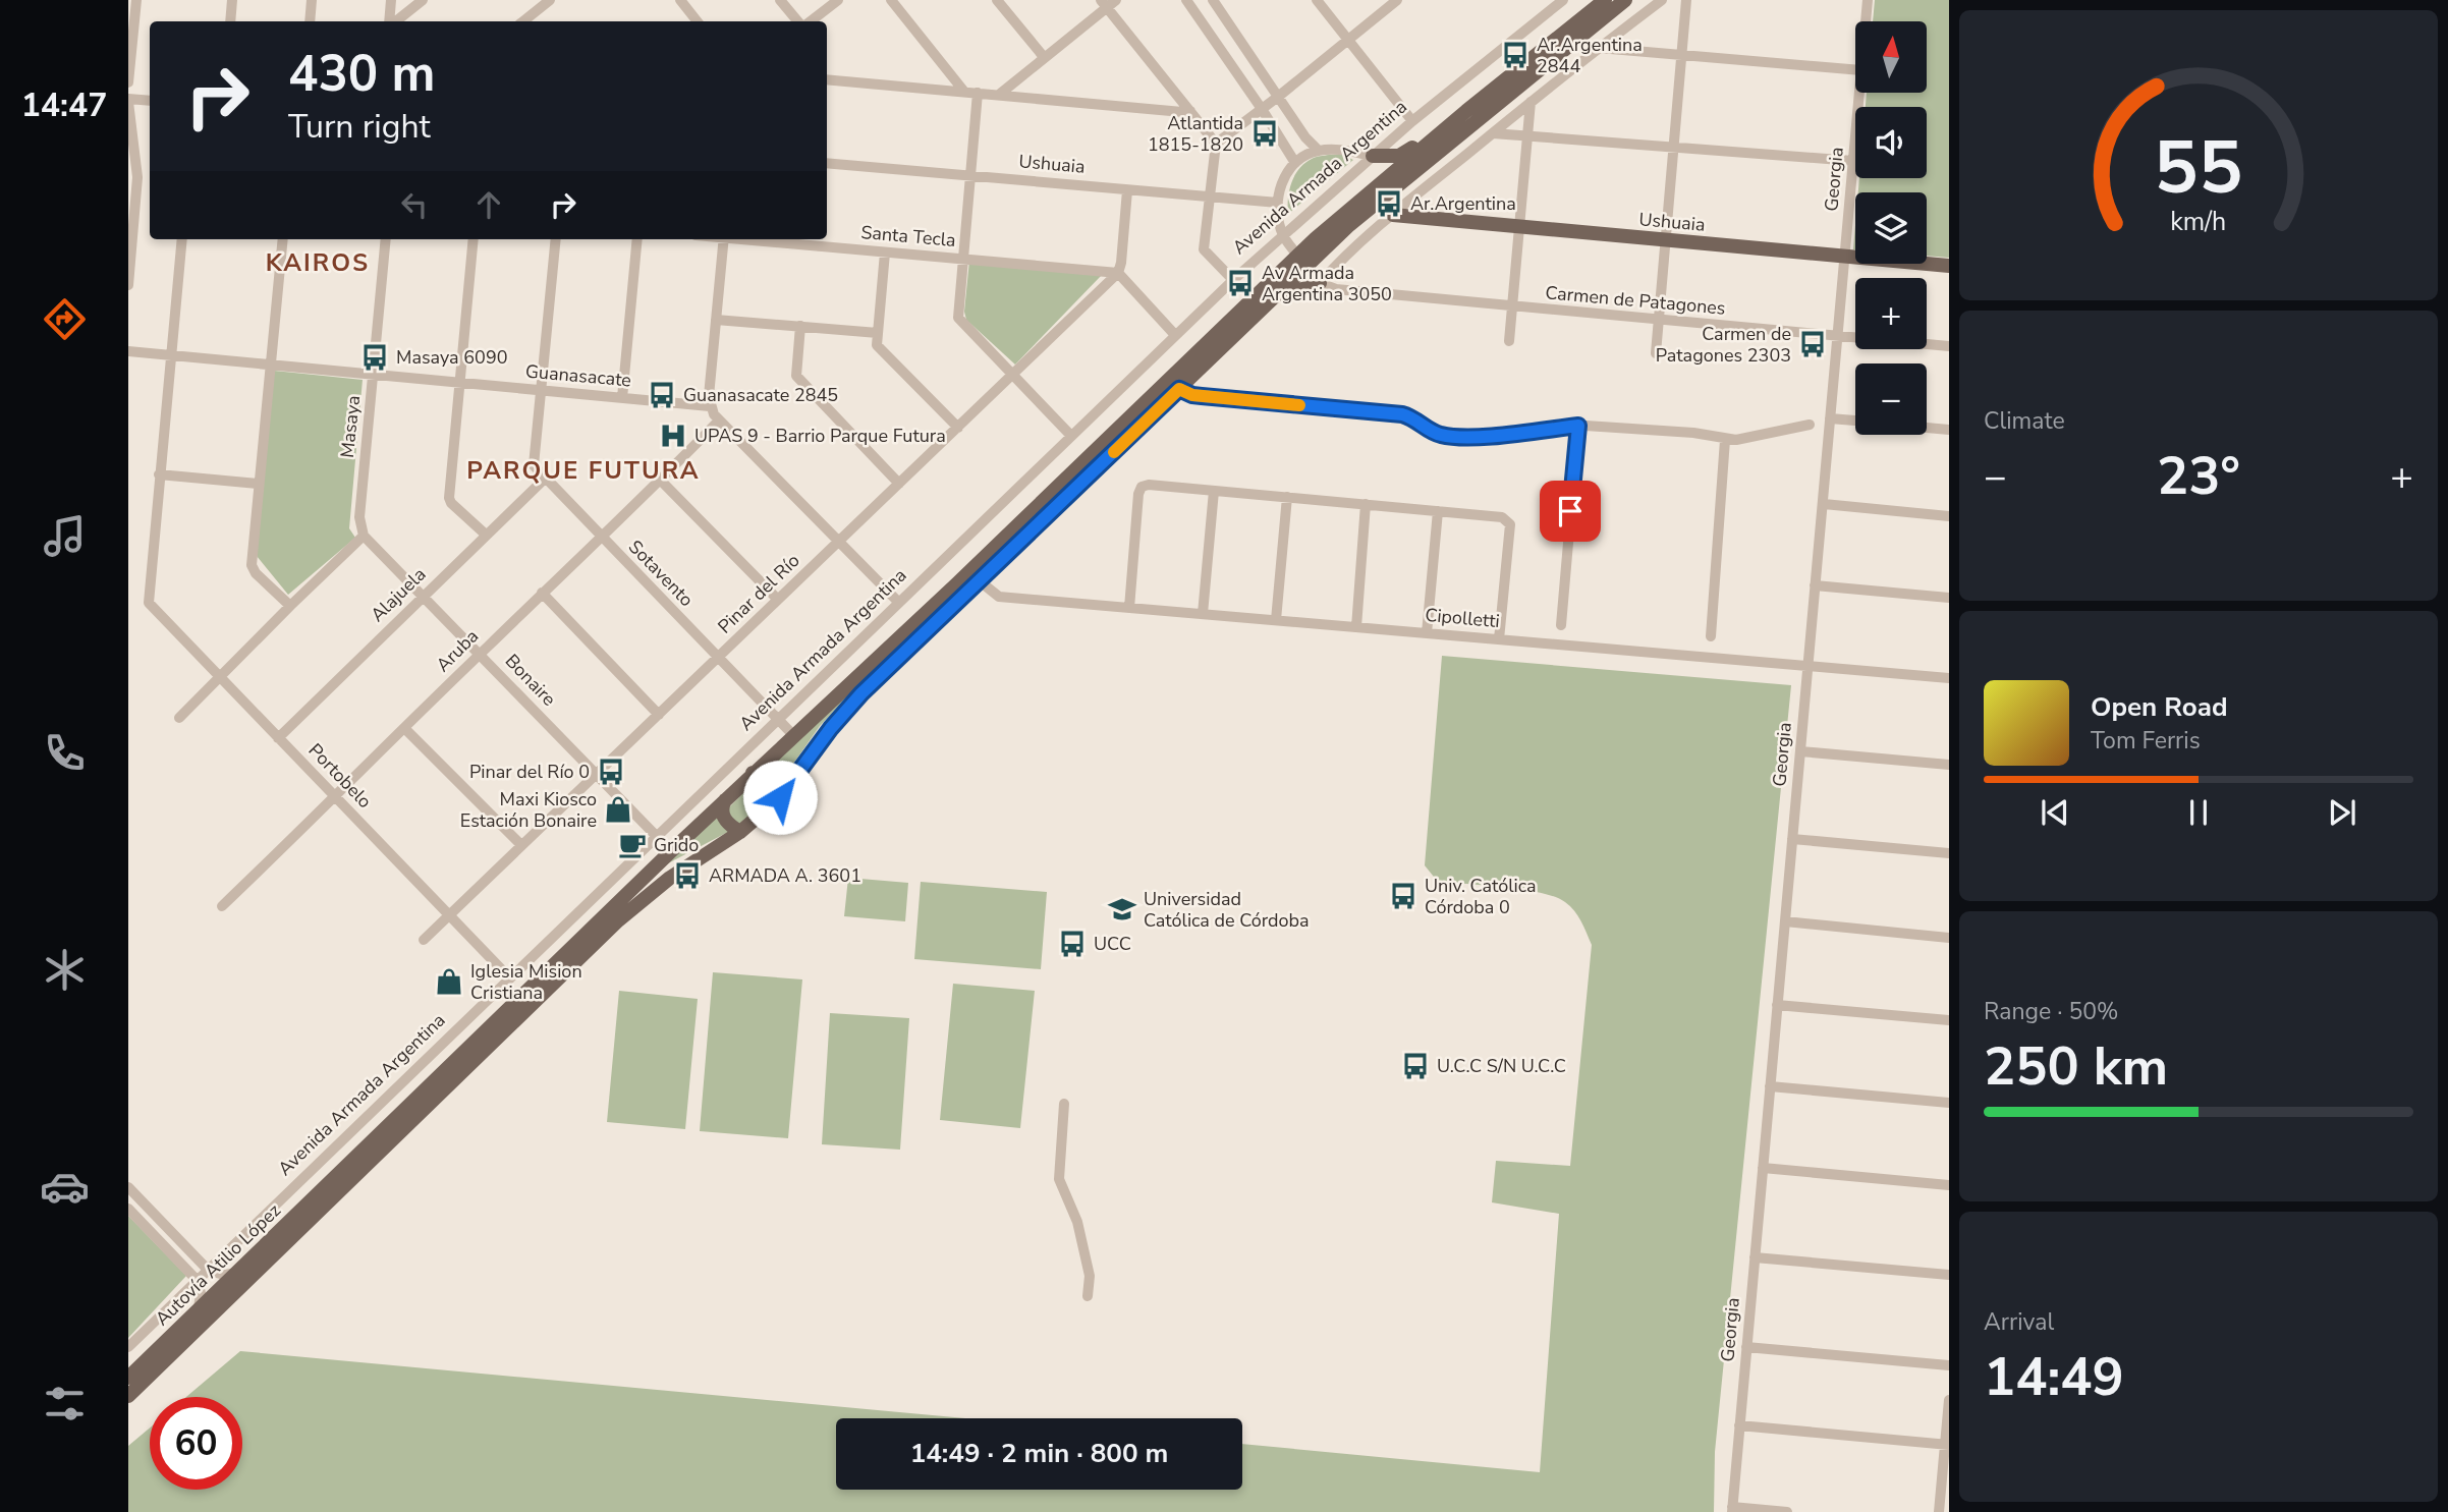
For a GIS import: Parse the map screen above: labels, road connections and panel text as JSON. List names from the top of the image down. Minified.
{"streets":{"main road":["Ushuaia","Autovía Atilio López"],"street":["Avenida Armada Argentina","Georgia","Santa Tecla","Carmen de Patagones","Guanasacate","Masaya","Sotavento","Pinar del Río","Alajuela","Cipolletti","Aruba","Bonaire","Portobelo"]},"crossings":[["Ushuaia","Georgia"],["Avenida Armada Argentina","Sotavento"],["Avenida Armada Argentina","Bonaire"],["Avenida Armada Argentina","Portobelo"],["Georgia","Carmen de Patagones"],["Georgia","Cipolletti"],["Santa Tecla","Pinar del Río"],["Guanasacate","Masaya"],["Guanasacate","Sotavento"],["Masaya","Bonaire"],["Sotavento","Pinar del Río"],["Sotavento","Alajuela"],["Sotavento","Aruba"],["Pinar del Río","Bonaire"],["Pinar del Río","Portobelo"],["Alajuela","Bonaire"],["Alajuela","Portobelo"],["Aruba","Bonaire"],["Aruba","Portobelo"],["Bonaire","Autovía Atilio López"]],"districts":["KAIROS","PARQUE FUTURA"],"places":{"bus stop":["Ar.Argentina 2844","Atlantida 1815-1820","Ar.Argentina","Av Armada Argentina 3050","Carmen de Patagones 2303","Masaya 6090","Guanasacate 2845","Pinar del Río 0","ARMADA A. 3601","Univ. Católica Córdoba 0","UCC","U.C.C S/N U.C.C"],"hospital":["UPAS 9 - Barrio Parque Futura"],"shop":["Maxi Kiosco Estación Bonaire","Iglesia Mision Cristiana"],"cafe":["Grido"],"school or university":["Universidad Católica de Córdoba"]},"north":"top","page":{"tabs":"14:47","map_buttons":["+","−"],"turn":["430 m","Turn right"],"tile":["Climate",["Range · 50%","250 km"],["Arrival","14:49"]],"heat":["−","23°","+"],"song":["Open Road","Tom Ferris"],"limit":"60","trip":"14:49 · 2 min · 800 m","gauge":["55","km/h"]}}
